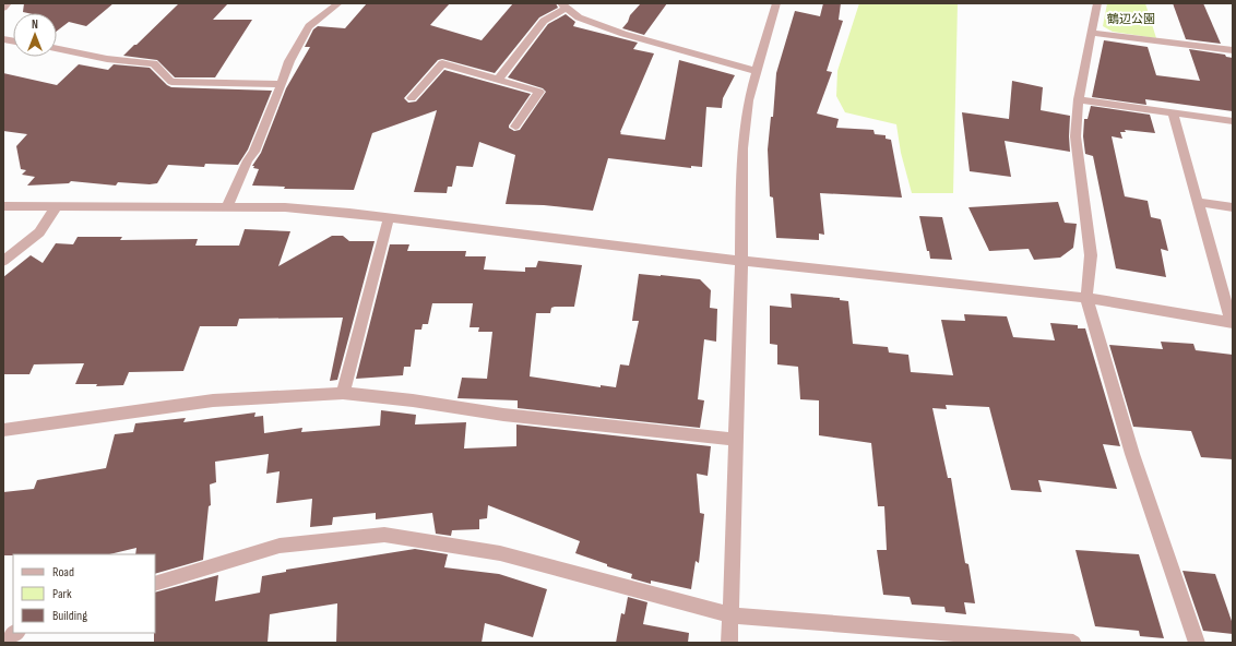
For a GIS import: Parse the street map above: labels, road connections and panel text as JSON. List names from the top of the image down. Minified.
{"parks":["鶴辺公園"],"legend":["Road","Park","Building"],"north":"top"}
